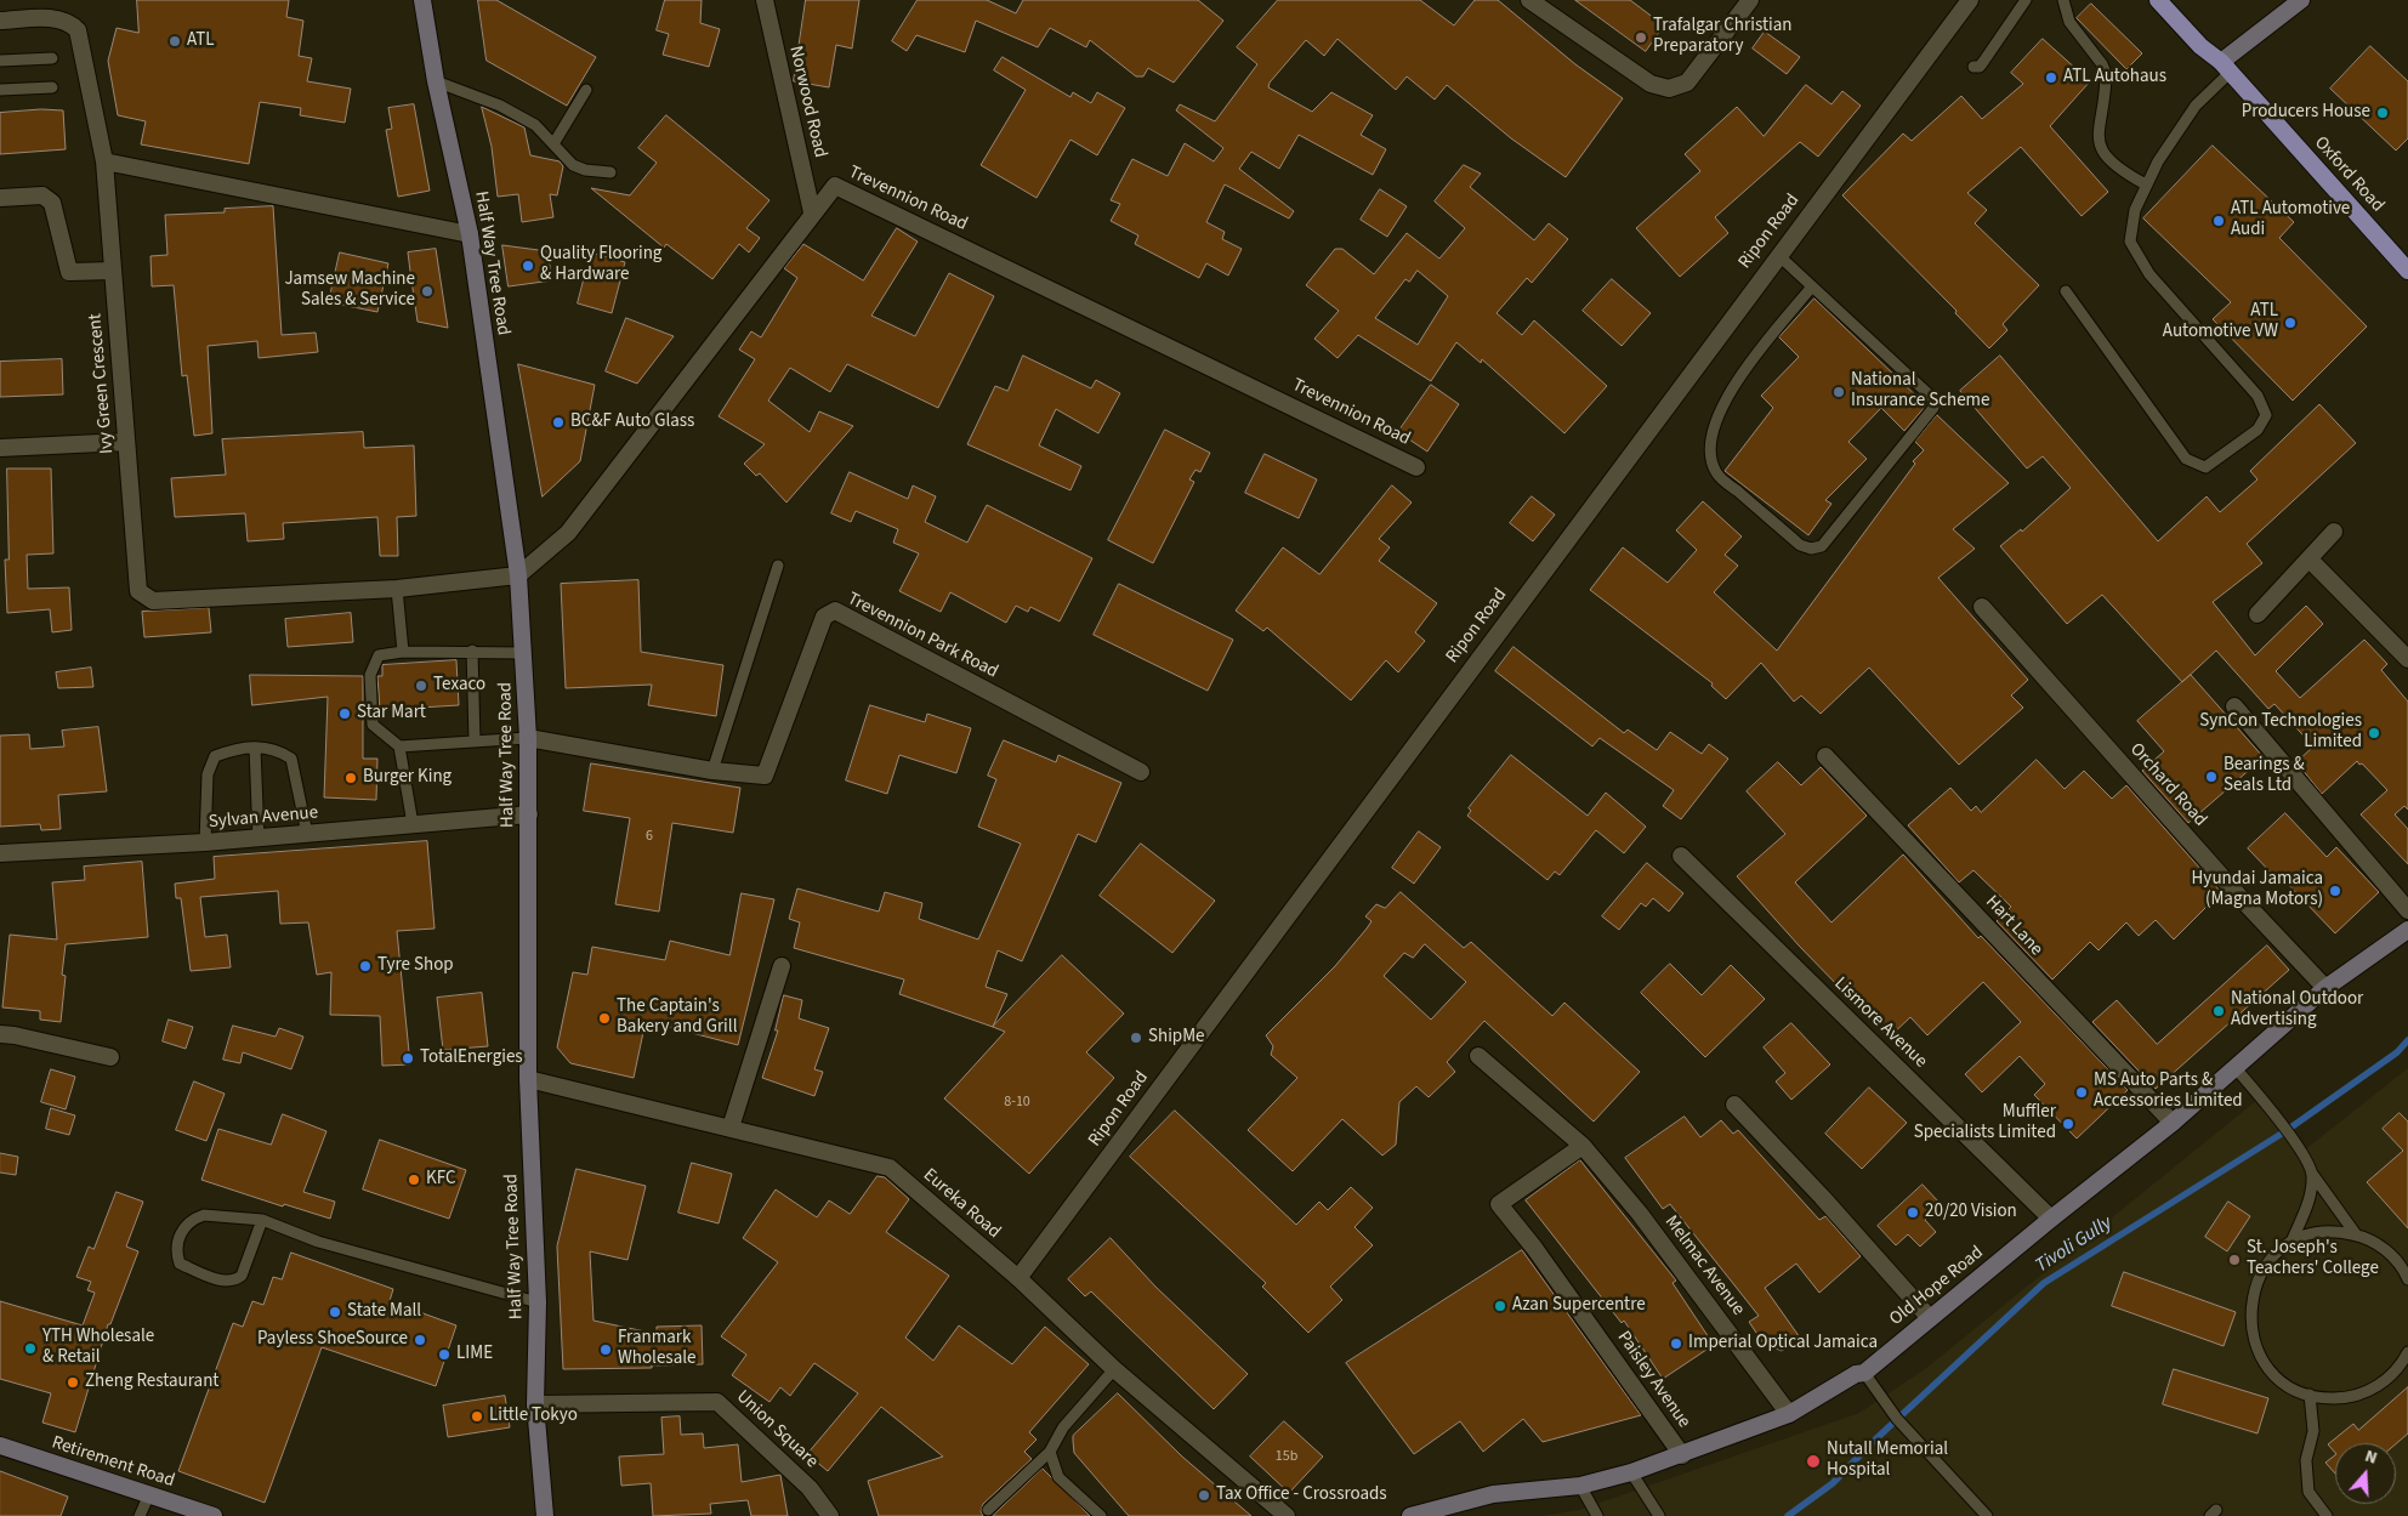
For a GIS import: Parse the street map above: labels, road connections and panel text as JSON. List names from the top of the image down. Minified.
{"streets":{"main road":["Oxford Road","Half Way Tree Road","Old Hope Road","Retirement Road"],"street":["Norwood Road","Trevennion Road","Ripon Road","Ivy Green Crescent","Trevennion Park Road","Orchard Road","Sylvan Avenue","Hart Lane","Lismore Avenue","Eureka Road","Melmac Avenue","Paisley Avenue","Union Square"]},"crossings":[["Norwood Road","Trevennion Road"],["Trevennion Road","Half Way Tree Road"],["Trevennion Road","Ivy Green Crescent"],["Ripon Road","Eureka Road"],["Half Way Tree Road","Ivy Green Crescent"],["Half Way Tree Road","Trevennion Park Road"],["Half Way Tree Road","Sylvan Avenue"],["Half Way Tree Road","Eureka Road"],["Half Way Tree Road","Union Square"],["Orchard Road","Old Hope Road"],["Hart Lane","Old Hope Road"],["Lismore Avenue","Old Hope Road"],["Melmac Avenue","Old Hope Road"],["Melmac Avenue","Paisley Avenue"],["Old Hope Road","Paisley Avenue"]],"water":["Tivoli Gully"],"places":["Trafalgar Christian Preparatory","ATL","ATL Autohaus","Producers House","ATL Automotive Audi","Quality Flooring & Hardware","Jamsew Machine Sales & Service","ATL Automotive VW","National Insurance Scheme","BC&F Auto Glass","Texaco","Star Mart","SynCon Technologies Limited","Bearings & Seals Ltd","Burger King","Hyundai Jamaica (Magna Motors)","Tyre Shop","National Outdoor Advertising","The Captain's Bakery and Grill","ShipMe","TotalEnergies","MS Auto Parts & Accessories Limited","Muffler Specialists Limited","KFC","20/20 Vision","St. Joseph's Teachers' College","Azan Supercentre","State Mall","Payless ShoeSource","Imperial Optical Jamaica","YTH Wholesale & Retail","Franmark Wholesale","LIME","Zheng Restaurant","Little Tokyo","Nutall Memorial Hospital","Tax Office - Crossroads"],"house_numbers":["6","8-10","15b"],"north":"top"}
